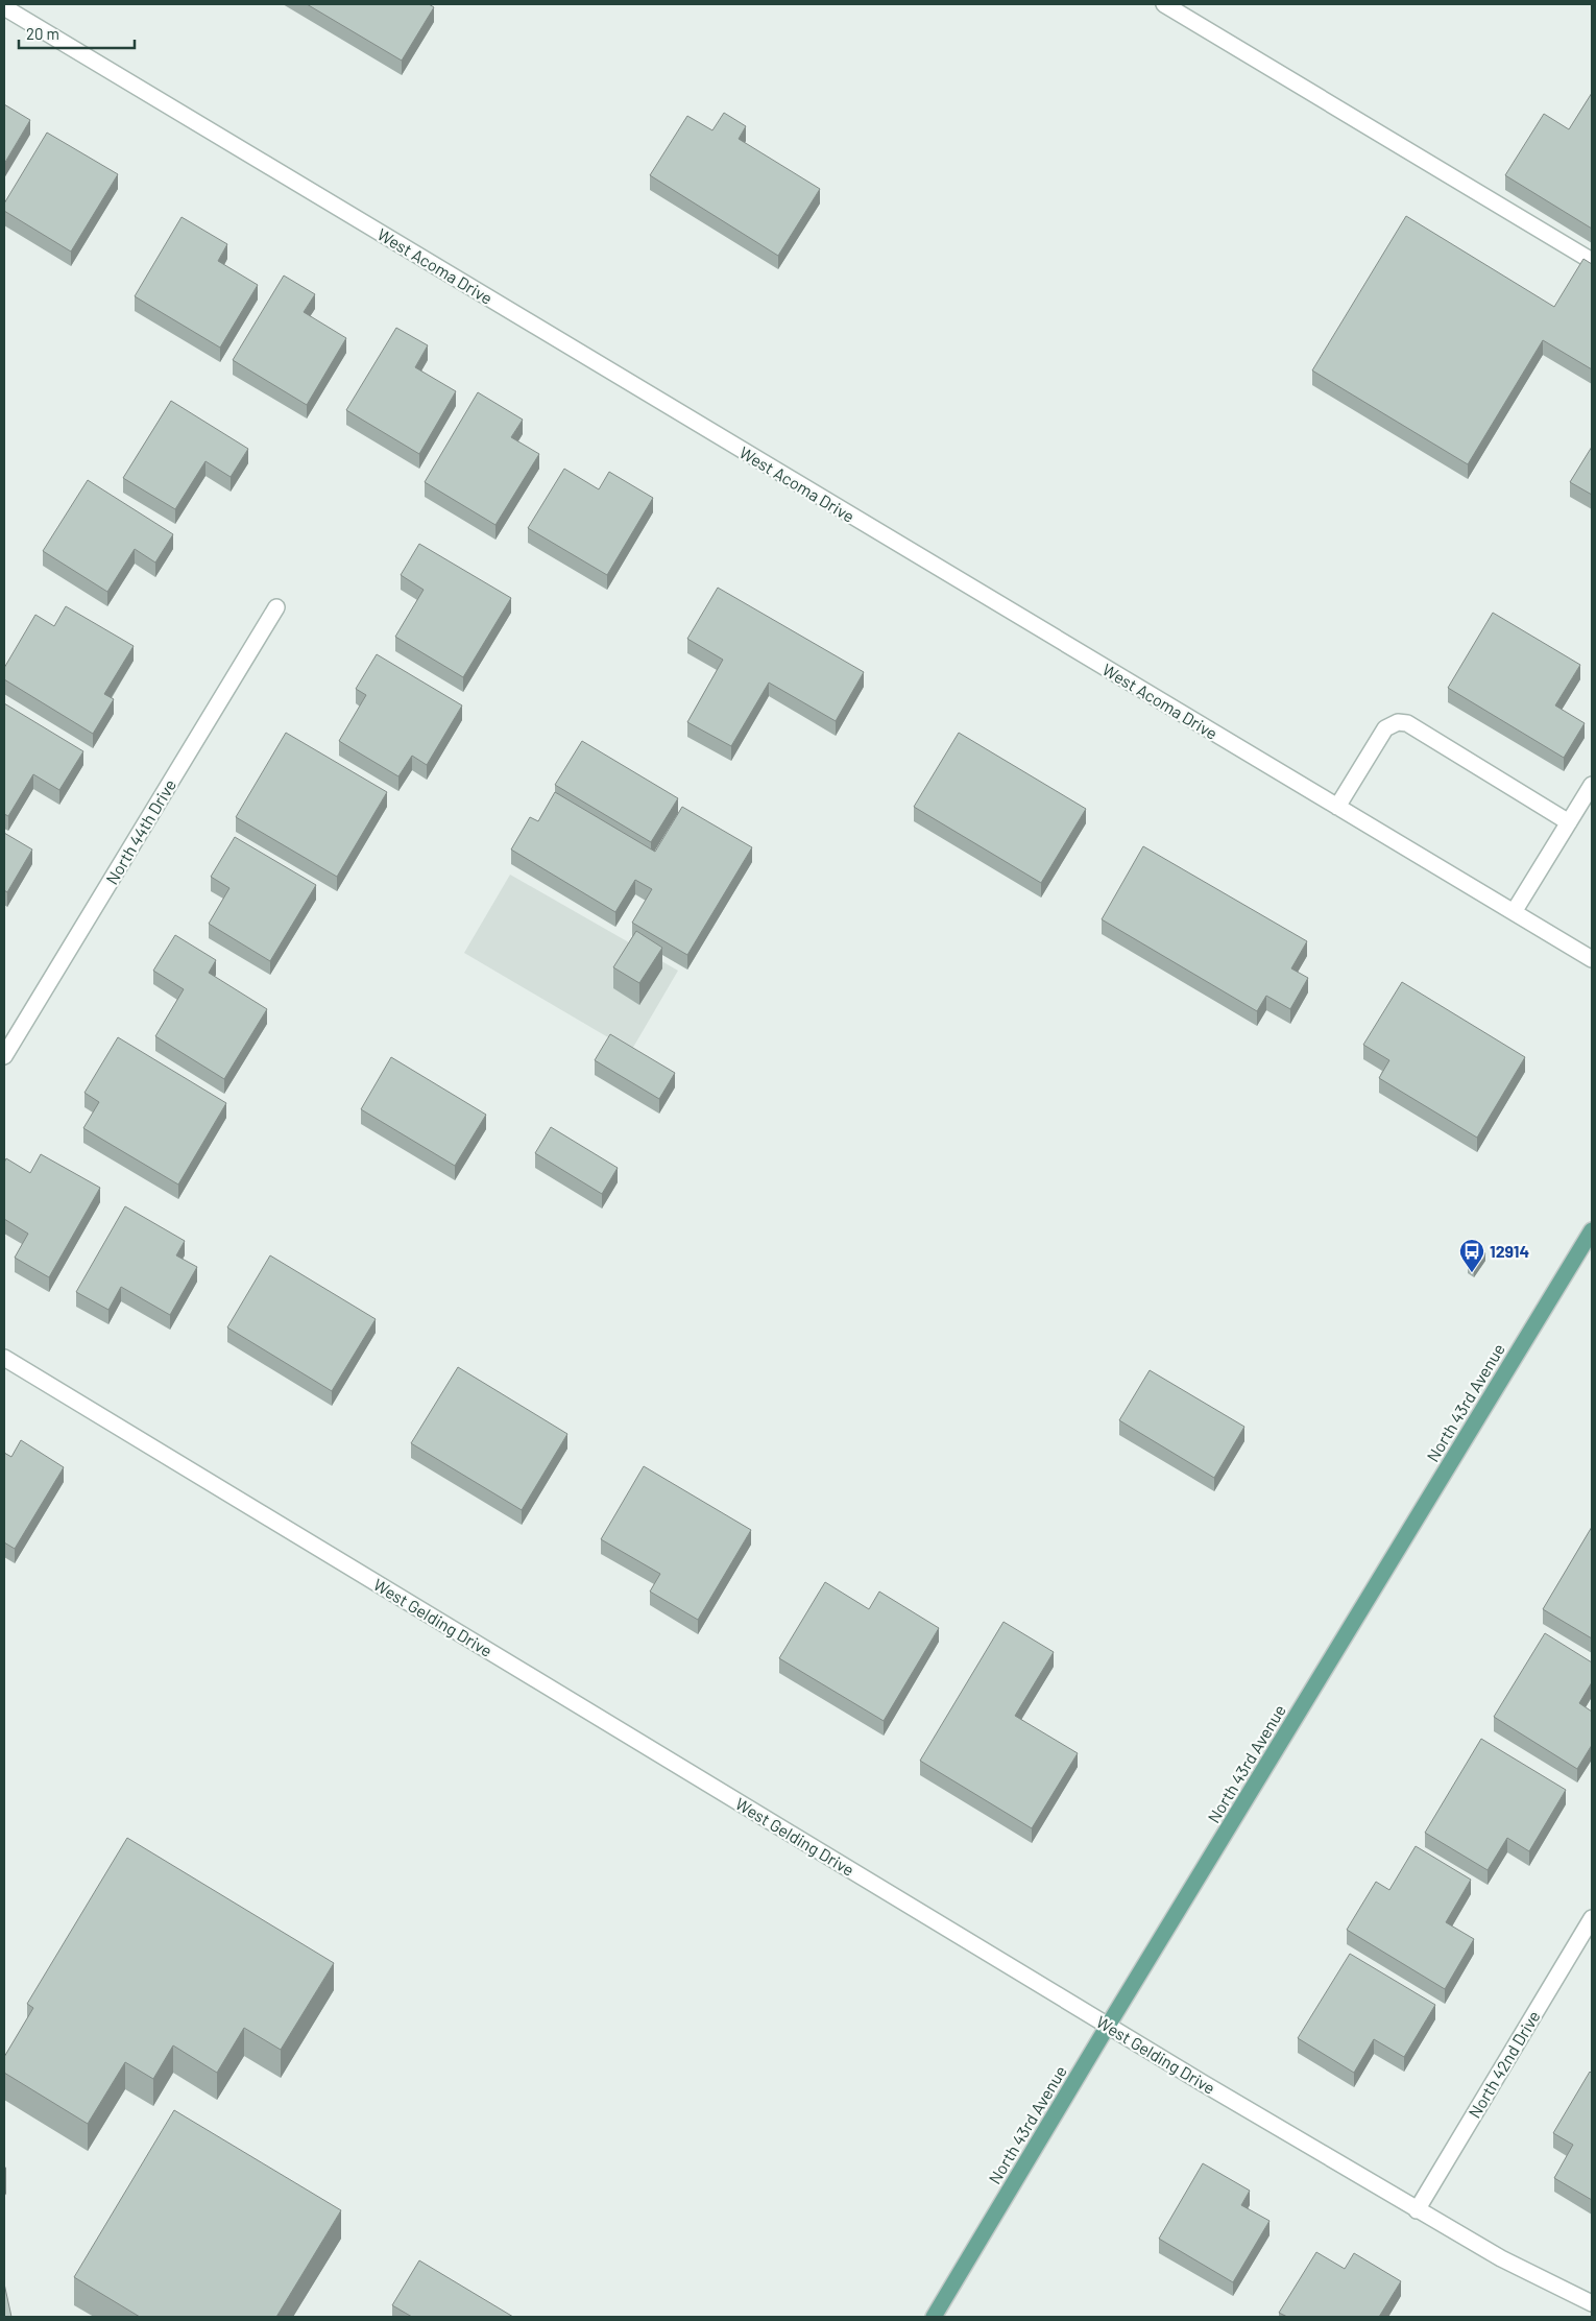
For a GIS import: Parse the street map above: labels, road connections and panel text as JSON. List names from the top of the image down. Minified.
{"streets":{"main road":["North 43rd Avenue"],"street":["West Acoma Drive","North 44th Drive","West Gelding Drive","North 42nd Drive"]},"crossings":[["North 43rd Avenue","West Gelding Drive"],["West Gelding Drive","North 42nd Drive"]],"places":{"bus stop":["12914"]},"scale_bar":"20 m"}
